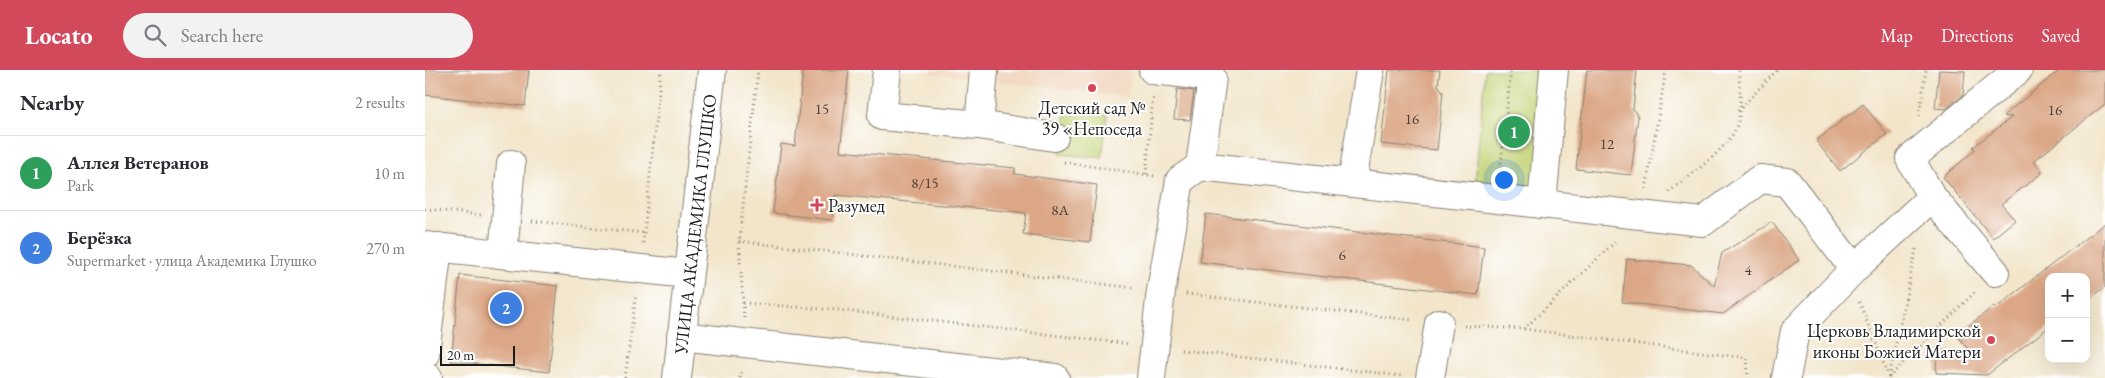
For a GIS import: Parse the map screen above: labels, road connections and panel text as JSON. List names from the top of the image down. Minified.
{"streets":{"street":["УЛИЦА АКАДЕМИКА ГЛУШКО"]},"places":{"other":["Детский сад № 39 «Непоседа","Церковь Владимирской иконы Божией Матери"],"health":["Разумед"]},"house_numbers":["15","16","16","12","8/15","8А","6","4"],"scale_bar":"20 m","page":{"header":"Locato","search":"Search here","nav":["Map","Directions","Saved"],"heading":["Nearby","2 results"],"pins":["1","2"],"list":[{"mark":"1","name":"Аллея Ветеранов","note":"Park","value":"10 m"},{"mark":"2","name":"Берёзка","note":"Supermarket · улица Академика Глушко","value":"270 m"}],"map_buttons":["+","−"],"scale":"20 m"}}
